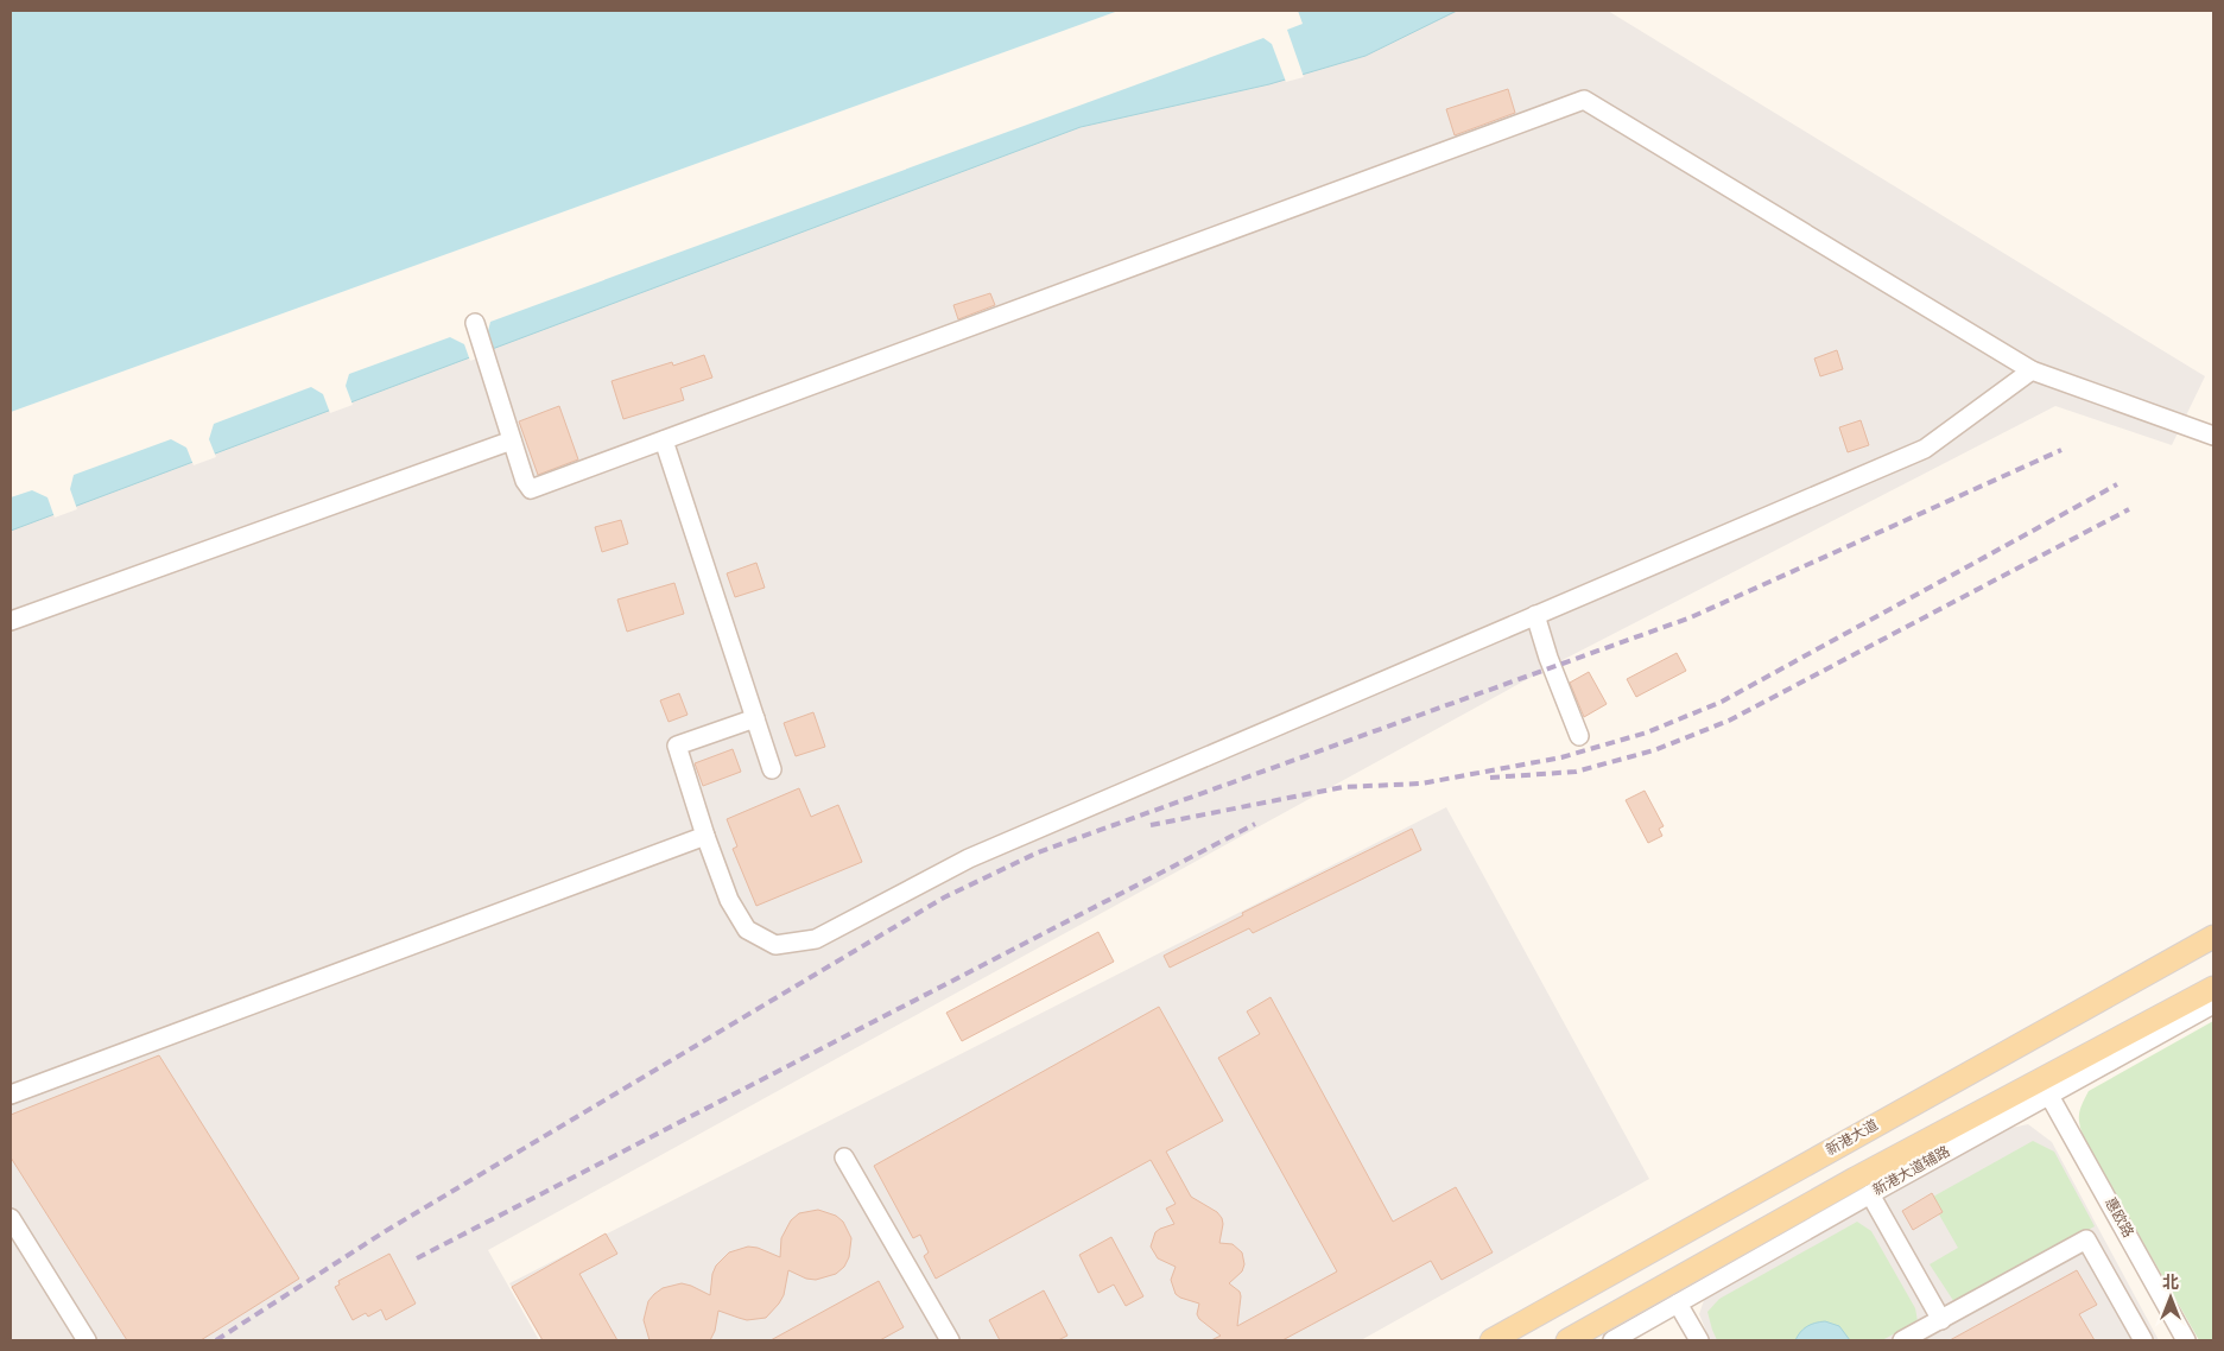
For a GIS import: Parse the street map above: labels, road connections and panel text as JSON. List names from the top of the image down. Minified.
{"streets":{"main road":["新港大道"],"street":["新港大道辅路","惠欧路"]},"crossings":[["新港大道辅路","惠欧路"]],"north":"top"}
